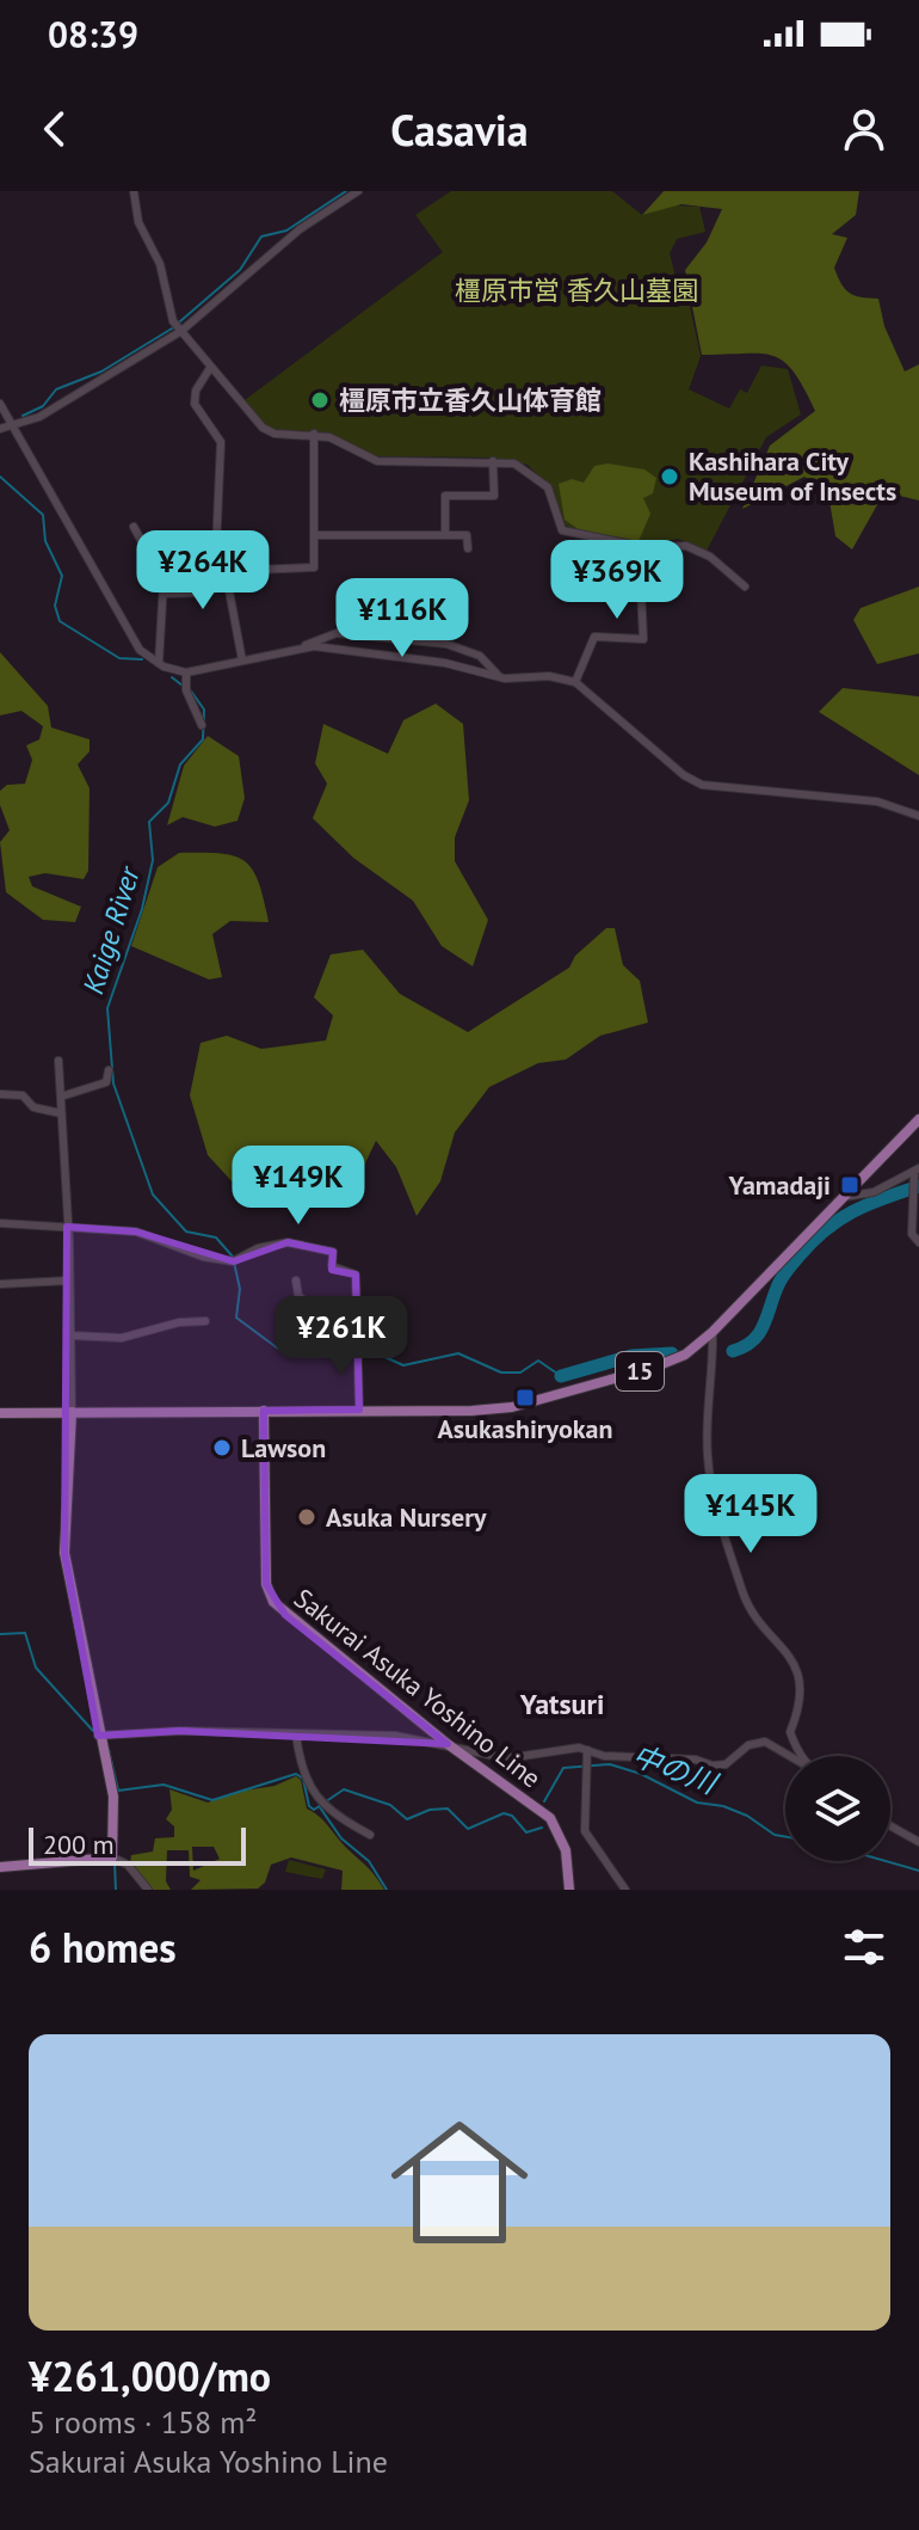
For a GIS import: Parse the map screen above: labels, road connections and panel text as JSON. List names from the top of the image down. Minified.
{"streets":{"main road":["15","Sakurai Asuka Yoshino Line"]},"crossings":[["15","Sakurai Asuka Yoshino Line"]],"districts":["Yatsuri"],"water":["Kaige River","中の川"],"parks":["橿原市営 香久山墓園"],"places":{"other":["橿原市立香久山体育館","Kashihara City Museum of Insects","Lawson","Asuka Nursery"],"transit":["Yamadaji","Asukashiryokan"]},"scale_bar":"200 m","page":{"status":"08:39","header":"Casavia","price":["¥264K","¥369K","¥116K","¥149K","¥261K","¥145K"],"scale":"200 m","heading":"6 homes","list":[{"name":"¥261,000/mo","note":"5 rooms · 158 m² · Sakurai Asuka Yoshino Line"}]}}
